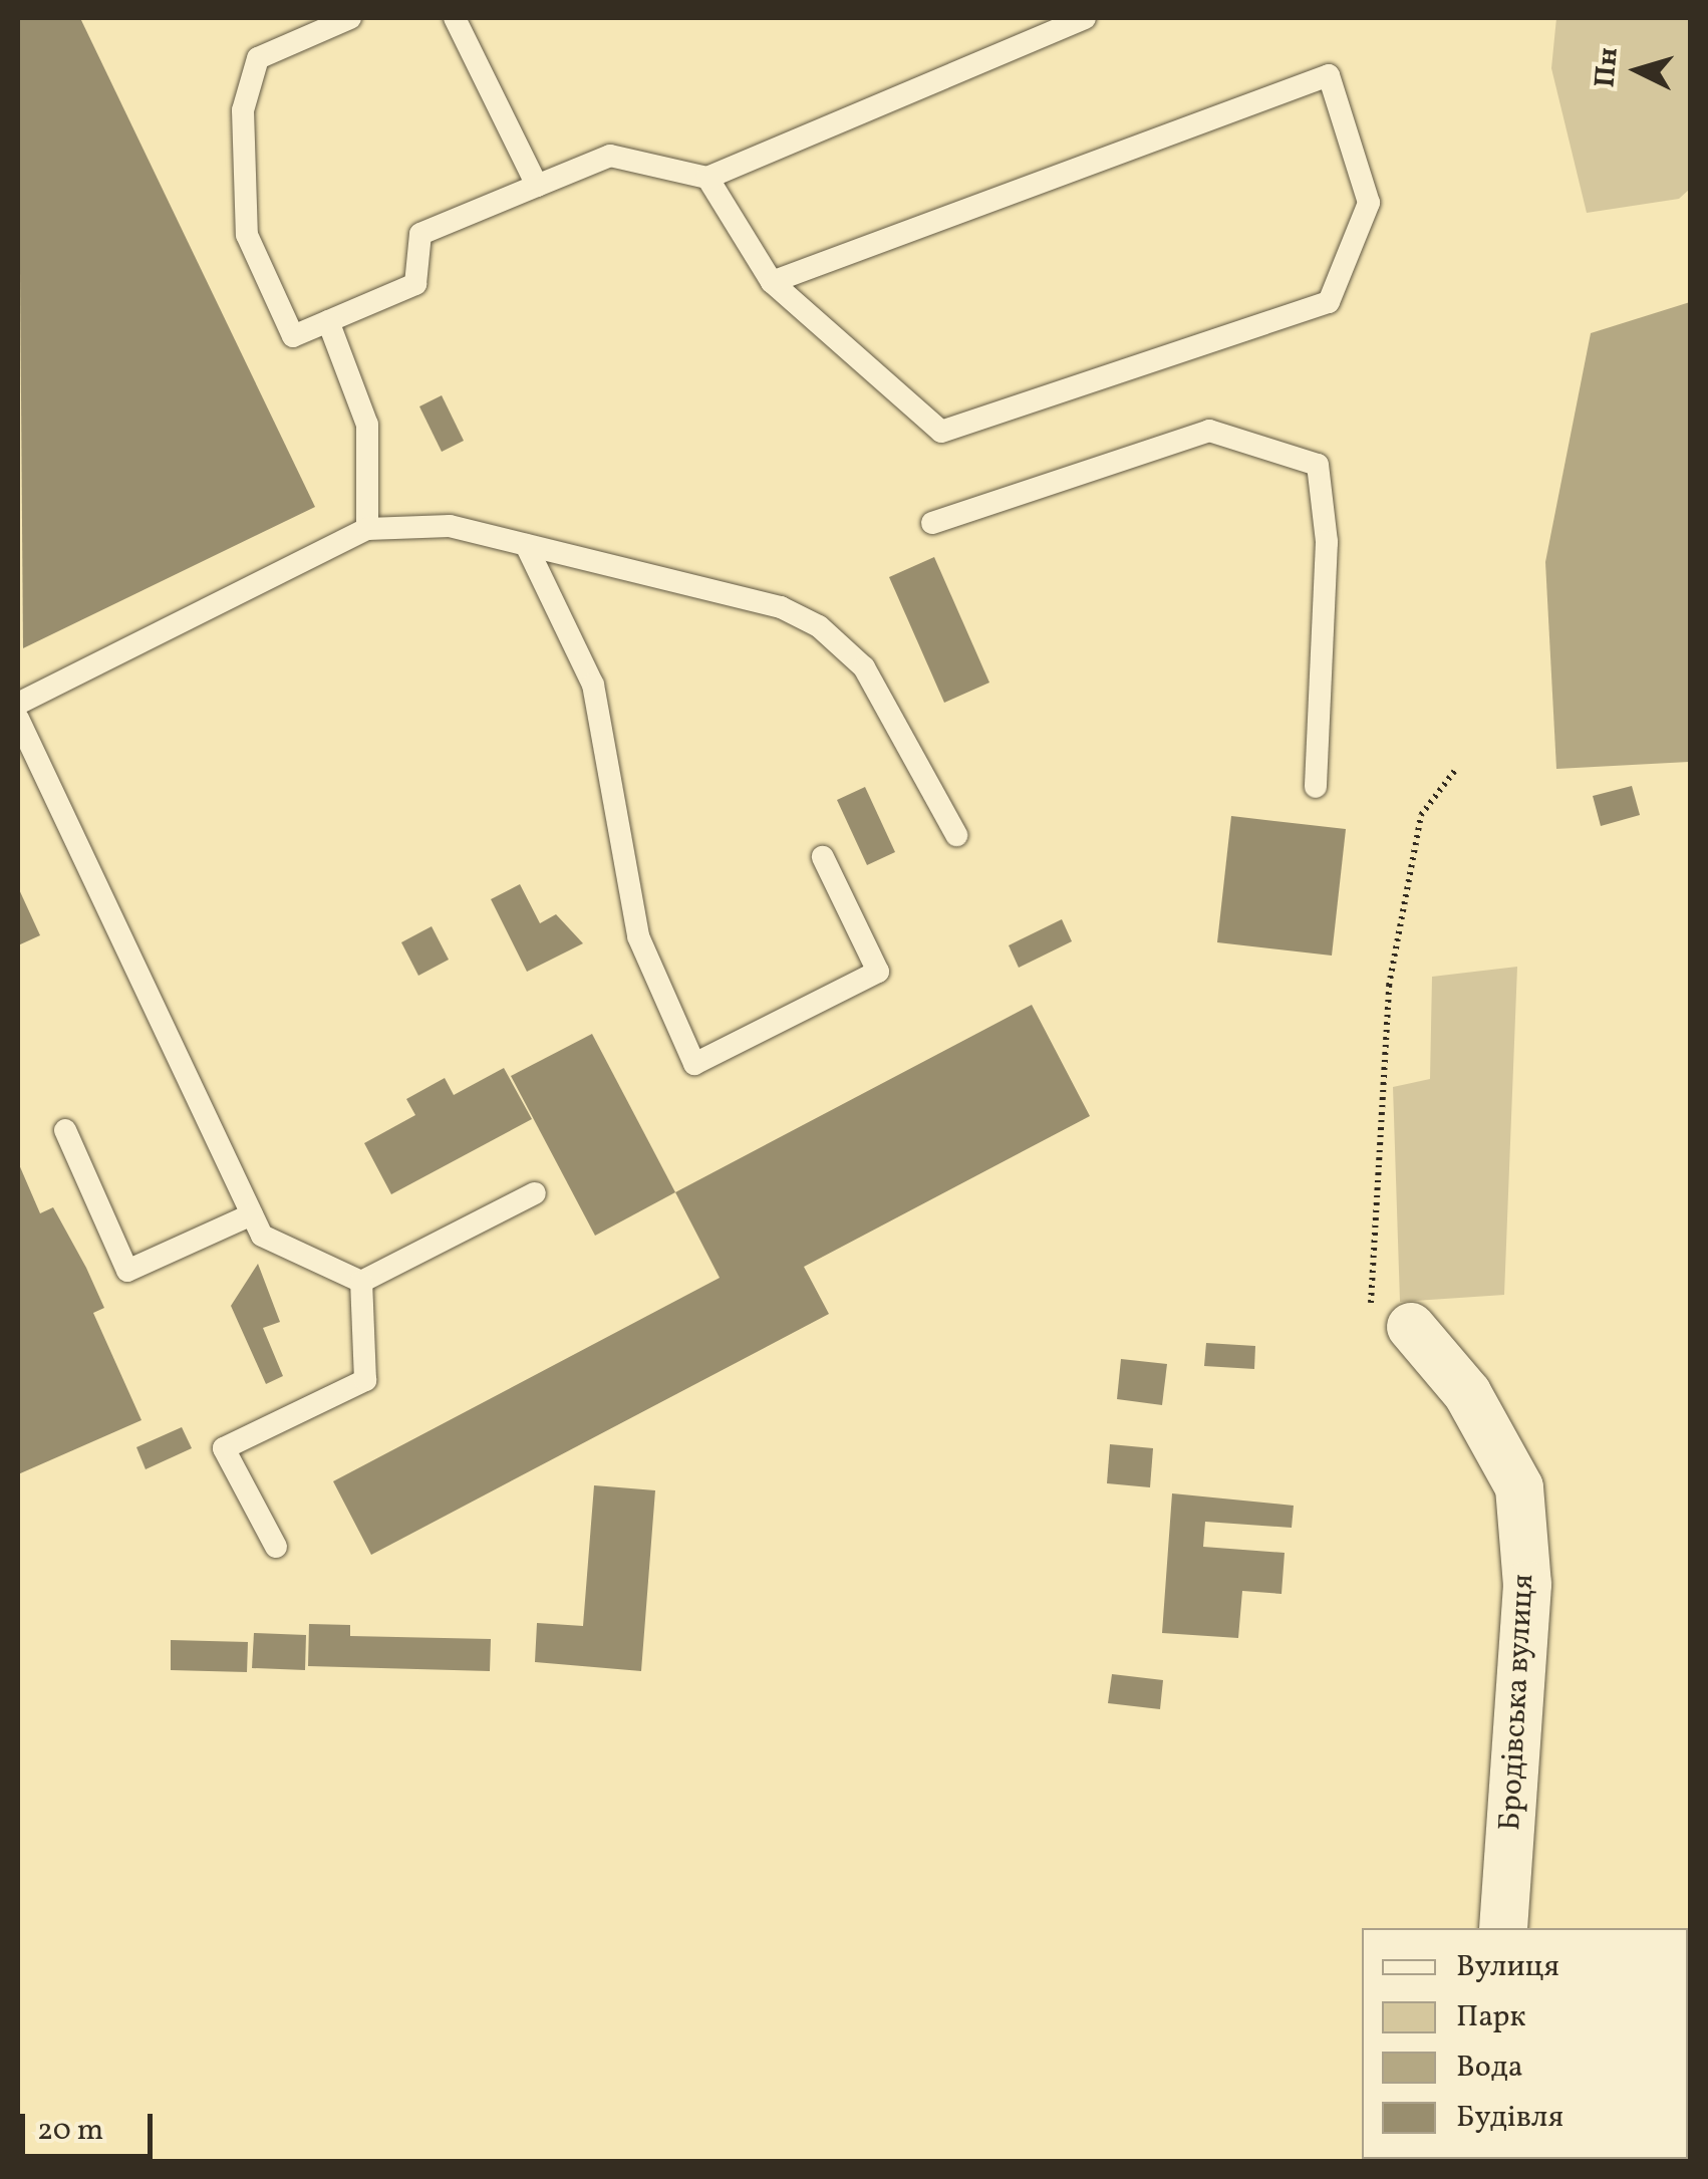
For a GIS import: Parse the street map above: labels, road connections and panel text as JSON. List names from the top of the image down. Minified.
{"streets":{"street":["Бродівська вулиця"]},"legend":["Вулиця","Парк","Вода","Будівля"],"scale_bar":"20 m","north":"left"}
